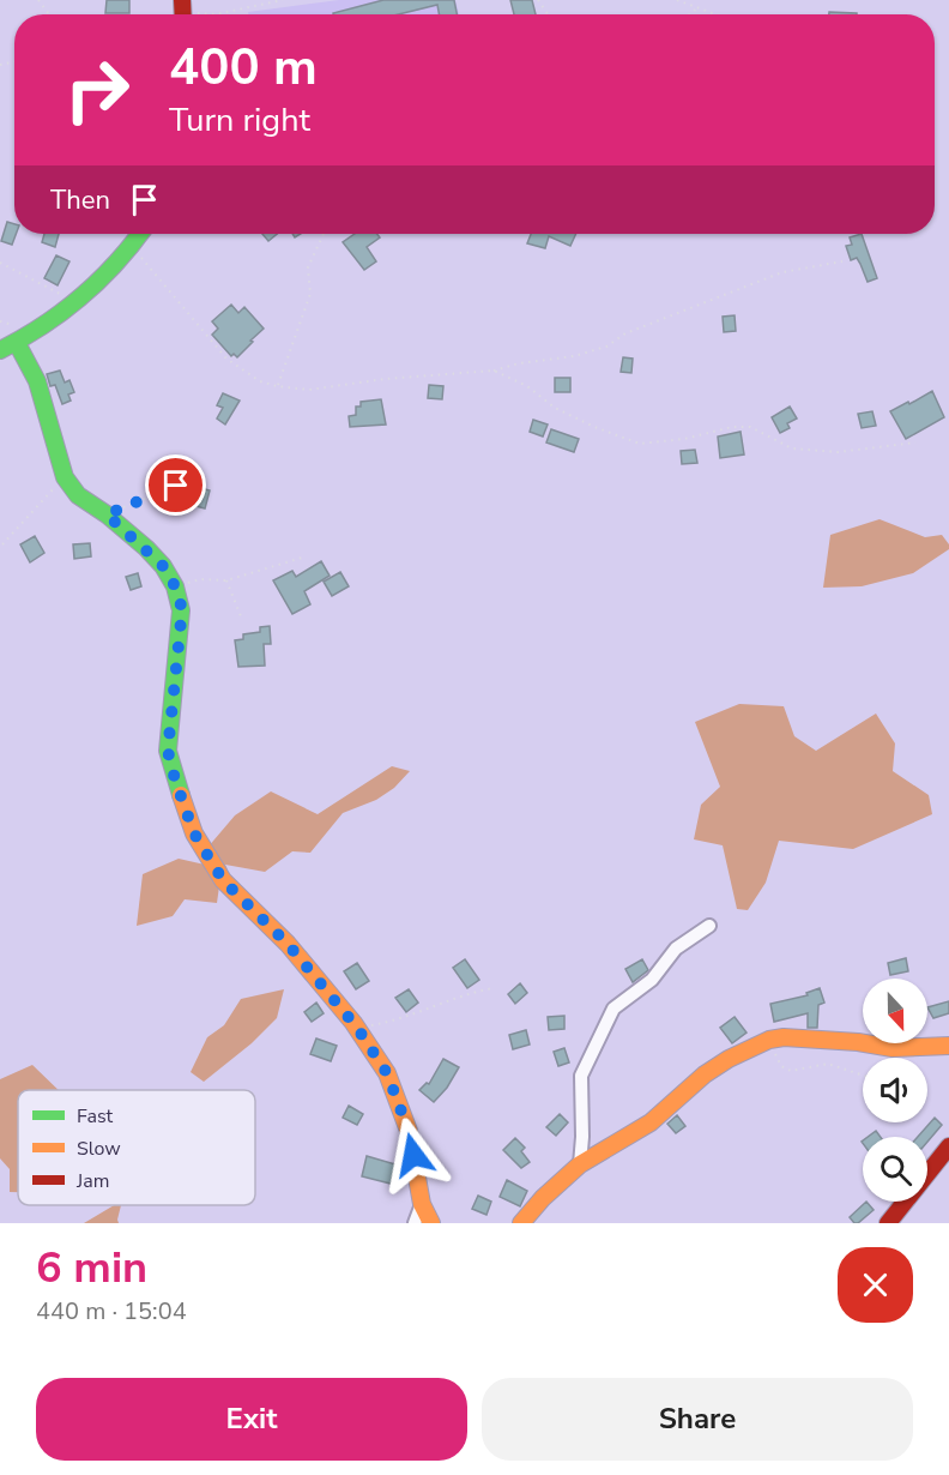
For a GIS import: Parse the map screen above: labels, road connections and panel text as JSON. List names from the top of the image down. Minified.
{"legend":["Fast","Slow","Jam"],"north":"bottom","page":{"turn":["400 m","Turn right"],"then":"Then","heading":["6 min","440 m · 15:04"],"buttons":["Exit","Share"]}}
